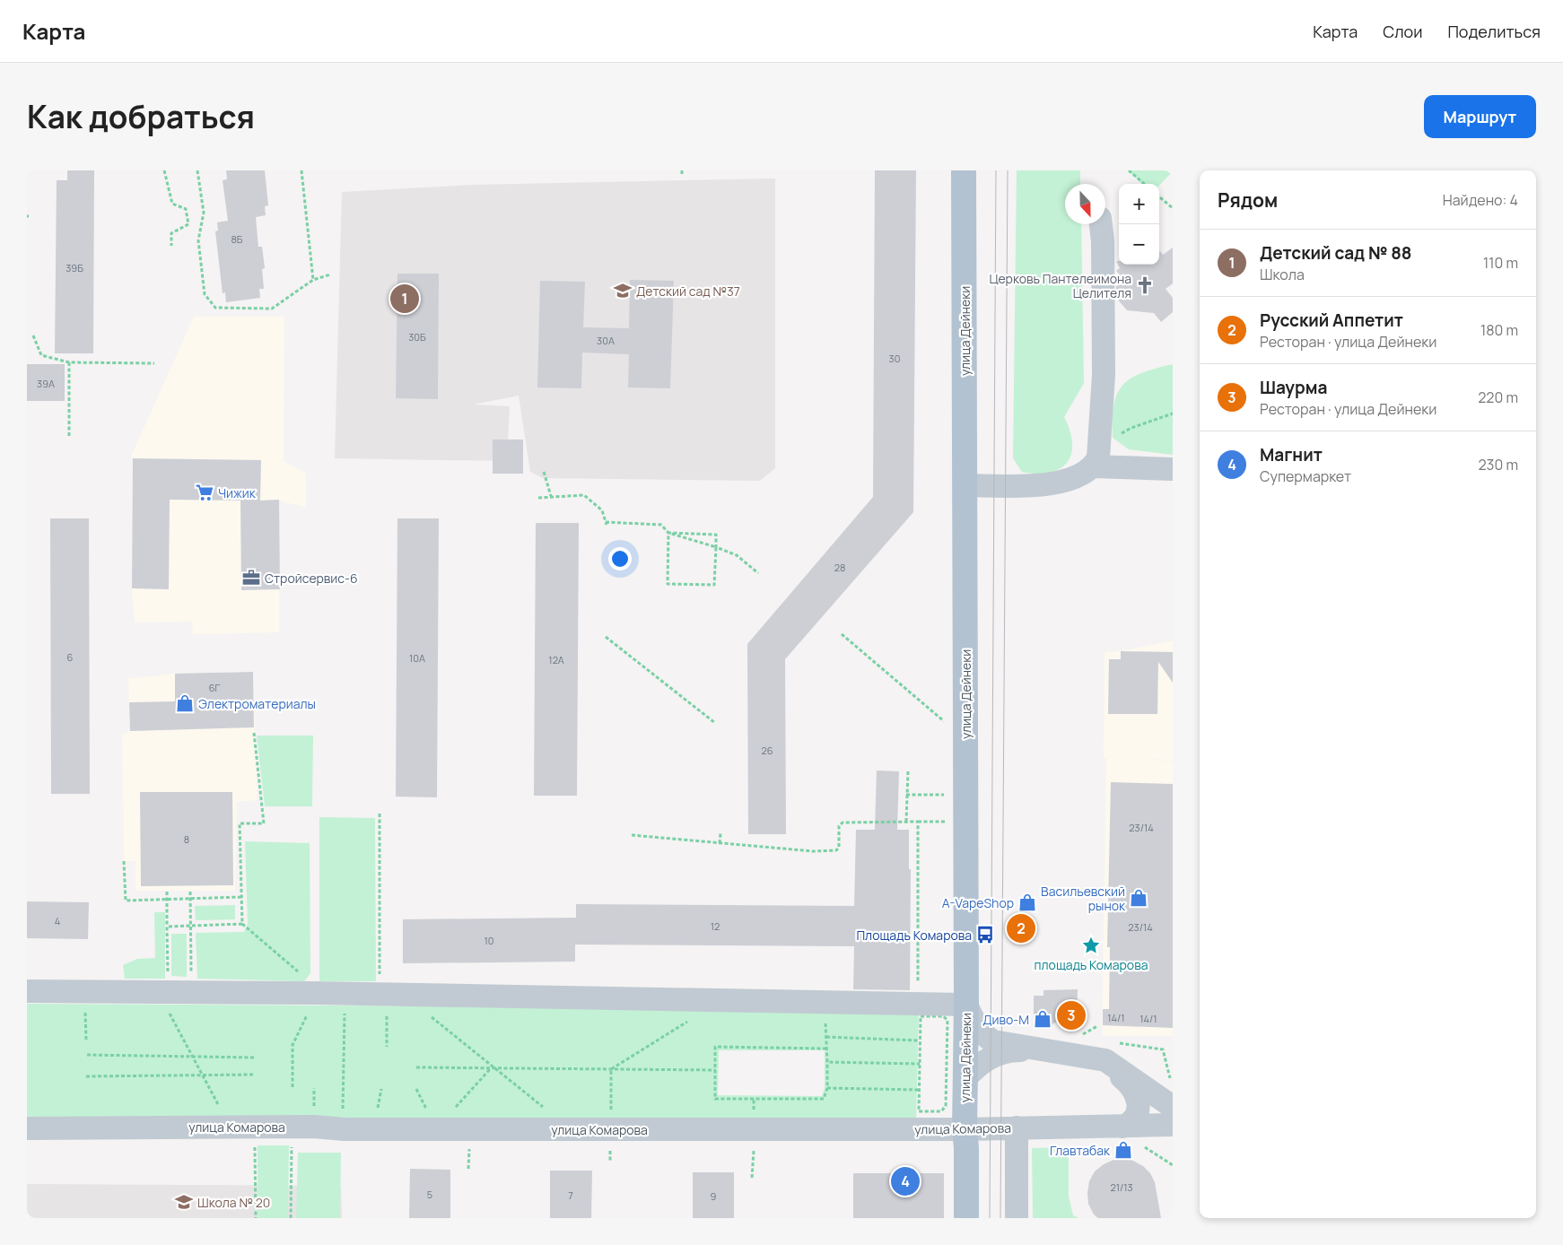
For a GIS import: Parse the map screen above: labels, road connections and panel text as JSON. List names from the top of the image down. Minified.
{"streets":{"main road":["улица Дейнеки"],"street":["улица Комарова"]},"crossings":[["улица Дейнеки","улица Комарова"]],"places":{"church":["Церковь Пантелеимона Целителя"],"school or university":["Детский сад №37","Школа № 20"],"supermarket":["Чижик"],"office":["Стройсервис-6"],"shop":["Электроматериалы","Васильевский рынок","A-VapeShop","Диво-М","Главтабак"],"bus stop":["Площадь Комарова"],"place":["площадь Комарова"]},"house_numbers":["8Б","39Б","30Б","30А","30","39А","28","6","10А","12А","6Г","26","23/14","8","4","12","23/14","10","14/1","14/1","21/13","5","7","9"],"north":"bottom","page":{"header":"Карта","nav":["Карта","Слои","Поделиться"],"title":"Как добраться","buttons":"Маршрут","heading":["Рядом","Найдено: 4"],"map_buttons":["+","−"],"list":[{"mark":"1","name":"Детский сад № 88","note":"Школа","value":"110 m"},{"mark":"2","name":"Русский Аппетит","note":"Ресторан · улица Дейнеки","value":"180 m"},{"mark":"3","name":"Шаурма","note":"Ресторан · улица Дейнеки","value":"220 m"},{"mark":"4","name":"Магнит","note":"Супермаркет","value":"230 m"}],"pins":["1","2","3","4"]}}
